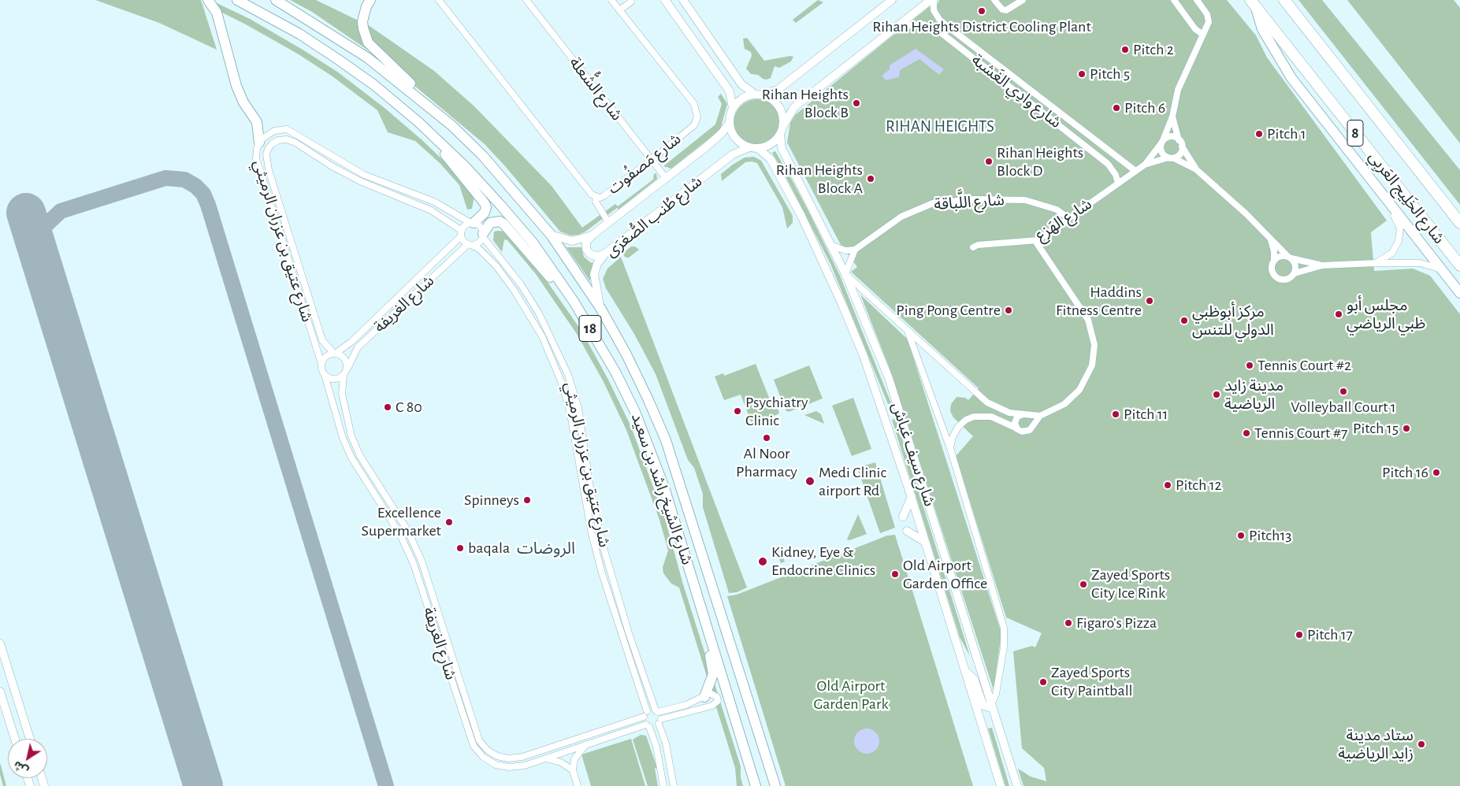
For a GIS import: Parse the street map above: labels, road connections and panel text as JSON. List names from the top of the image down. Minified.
{"streets":{"highway":["8","شارع الخَلِيج العَربِي"],"main road":["18","شارع الشيخ راشد بن سعيد"],"street":["شارع الشُّعلة","شارع وادِي الغَشبة","شارع مَصفُوت","شارع اللَّباقة","شارع طُنب الصُّغرَى","شارع الهَزع","شارع عتيق بن عزران الرميثي","شارع الغريفة","شارع سيف غباش"]},"crossings":[["شارع الشُّعلة","شارع مَصفُوت"],["شارع الشُّعلة","شارع طُنب الصُّغرَى"],["شارع وادِي الغَشبة","شارع الهَزع"],["شارع اللَّباقة","شارع الهَزع"],["شارع طُنب الصُّغرَى","شارع سيف غباش"],["شارع طُنب الصُّغرَى","شارع الشيخ راشد بن سعيد"],["شارع عتيق بن عزران الرميثي","شارع الغريفة"]],"districts":["RIHAN HEIGHTS","الروضات"],"parks":["Old Airport Garden Park"],"places":["Rihan Heights District Cooling Plant","Pitch 2","Pitch 5","Rihan Heights Block B","Pitch 6","Pitch 1","Rihan Heights Block D","Rihan Heights Block A","Haddins Fitness Centre","Ping Pong Centre","مجلس أبو ظبي الرياضي","مركز أبوظبي الدولي للتنس","Tennis Court #2","Volleyball Court 1","مدينة زايد الرياضية","C 80","Psychiatry Clinic","Pitch 11","Pitch 15","Tennis Court #7","Al Noor Pharmacy","Pitch 16","Medi Clinic airport Rd","Pitch 12","Spinneys","Excellence Supermarket","Pitch13","baqala","Kidney, Eye & Endocrine Clinics","Old Airport Garden Office","Zayed Sports City Ice Rink","Figaro's Pizza","Pitch 17","Zayed Sports City Paintball","ستاد مدينة زايد الرياضية"],"north":"bottom left"}
